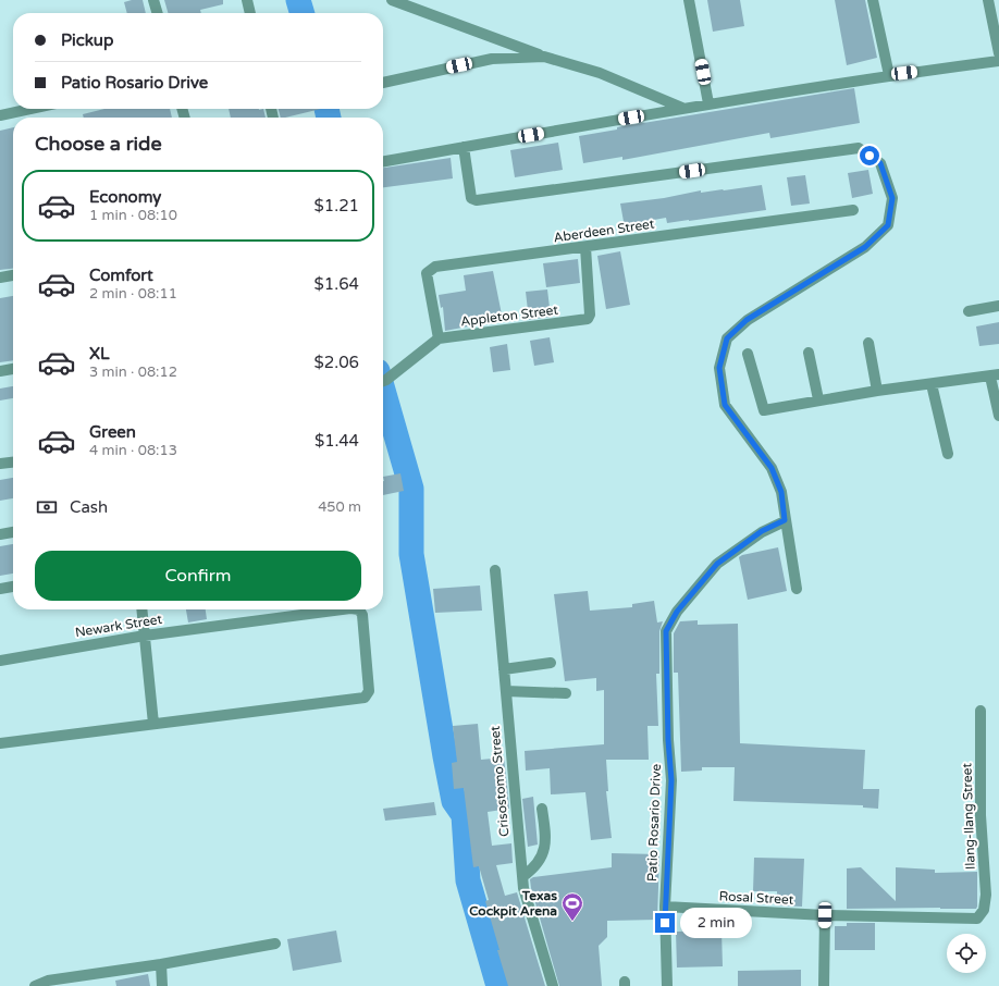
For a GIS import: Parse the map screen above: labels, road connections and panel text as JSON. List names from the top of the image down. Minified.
{"streets":{"street":["Aberdeen Street","Appleton Street","Newark Street","Crisostomo Street","Ilang-Ilang Street","Patio Rosario Drive","Rosal Street"]},"crossings":[["Aberdeen Street","Appleton Street"],["Ilang-Ilang Street","Rosal Street"],["Patio Rosario Drive","Rosal Street"]],"places":{"sports":["Texas Cockpit Arena"]},"page":{"banner":["Pickup","Patio Rosario Drive"],"heading":"Choose a ride","list":[{"name":"Economy","note":"1 min · 08:10","value":"$1.21"},{"name":"Comfort","note":"2 min · 08:11","value":"$1.64"},{"name":"XL","note":"3 min · 08:12","value":"$2.06"},{"name":"Green","note":"4 min · 08:13","value":"$1.44"}],"pay":["Cash","450 m"],"buttons":"Confirm","bubble":"2 min"}}
